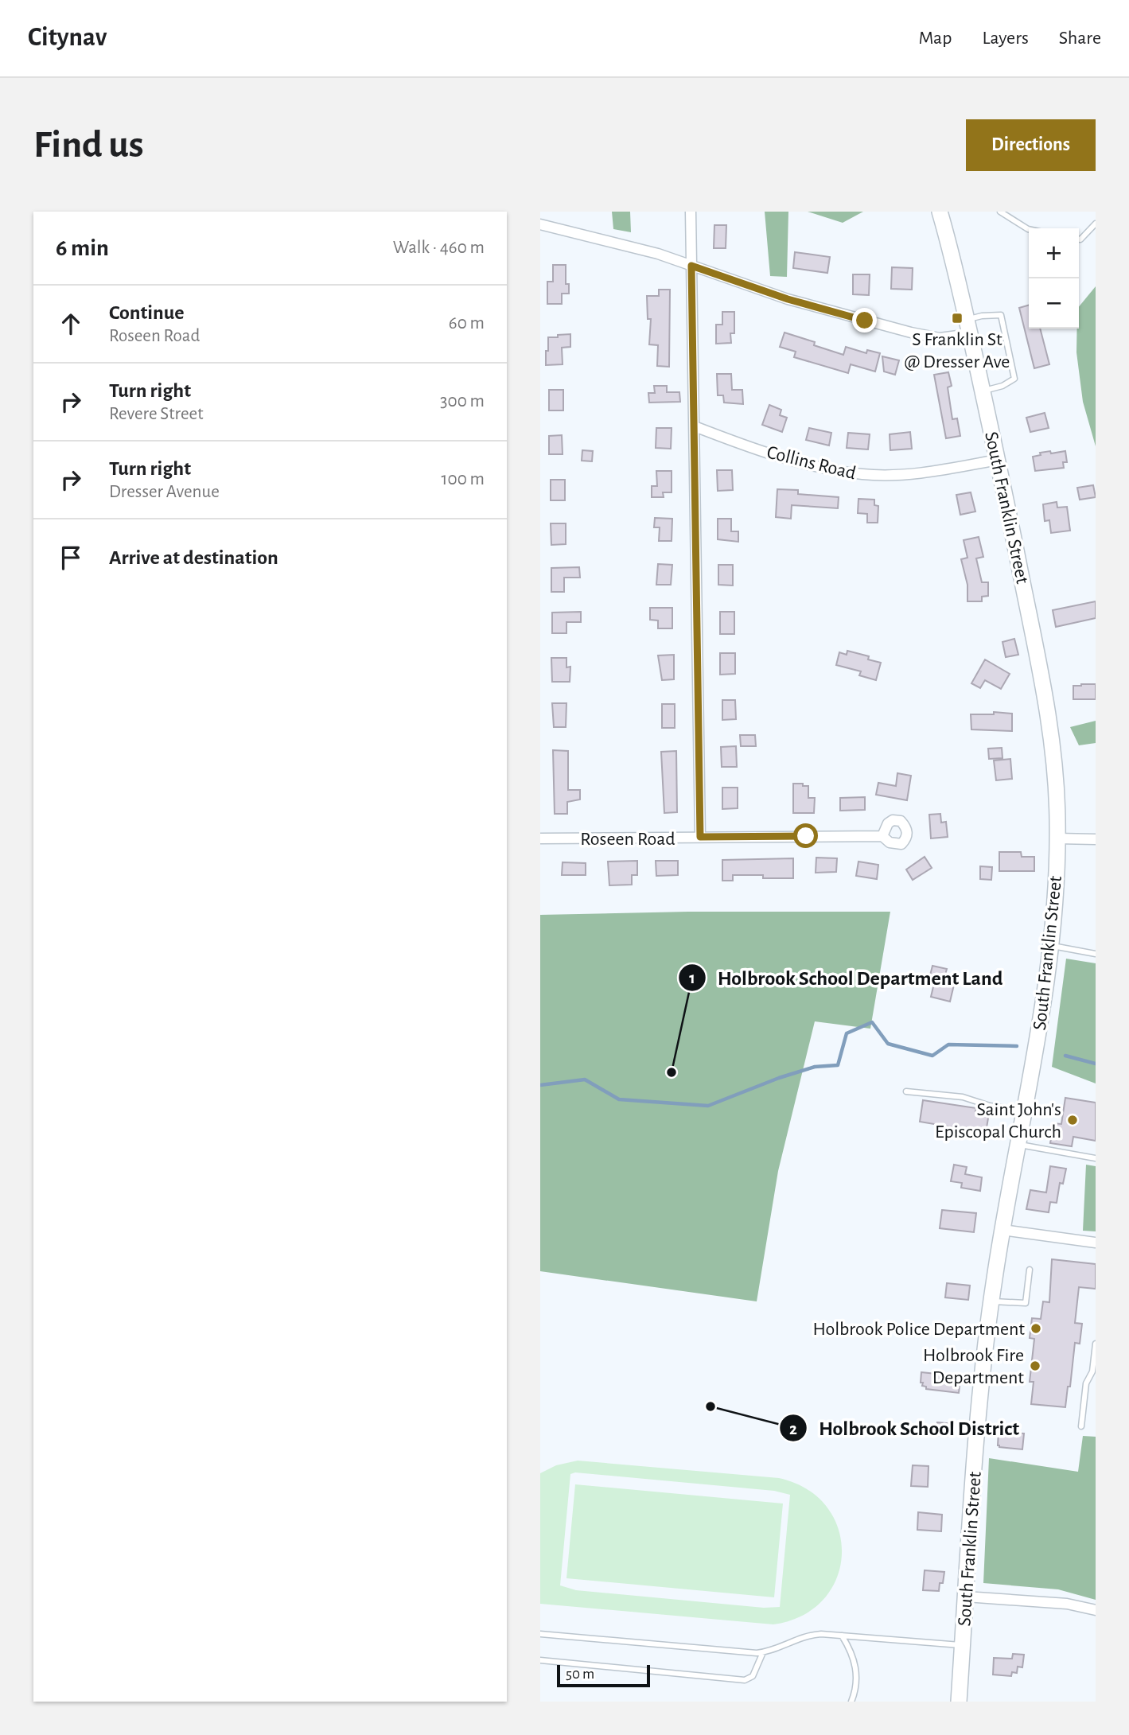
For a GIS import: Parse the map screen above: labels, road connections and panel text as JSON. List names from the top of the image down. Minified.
{"streets":{"main road":["South Franklin Street"],"street":["Collins Road","Roseen Road"]},"crossings":[["Collins Road","South Franklin Street"]],"places":{"transit":["S Franklin St @ Dresser Ave"],"other":["Holbrook School Department Land","Saint John's Episcopal Church","Holbrook Police Department","Holbrook Fire Department","Holbrook School District"]},"scale_bar":"50 m","page":{"header":"Citynav","nav":["Map","Layers","Share"],"buttons":"Directions","title":"Find us","heading":["6 min","Walk · 460 m"],"map_buttons":["+","−"],"list":[["Continue","Roseen Road","60 m"],["Turn right","Revere Street","300 m"],["Turn right","Dresser Avenue","100 m"],"Arrive at destination"],"scale":"50 m"}}
